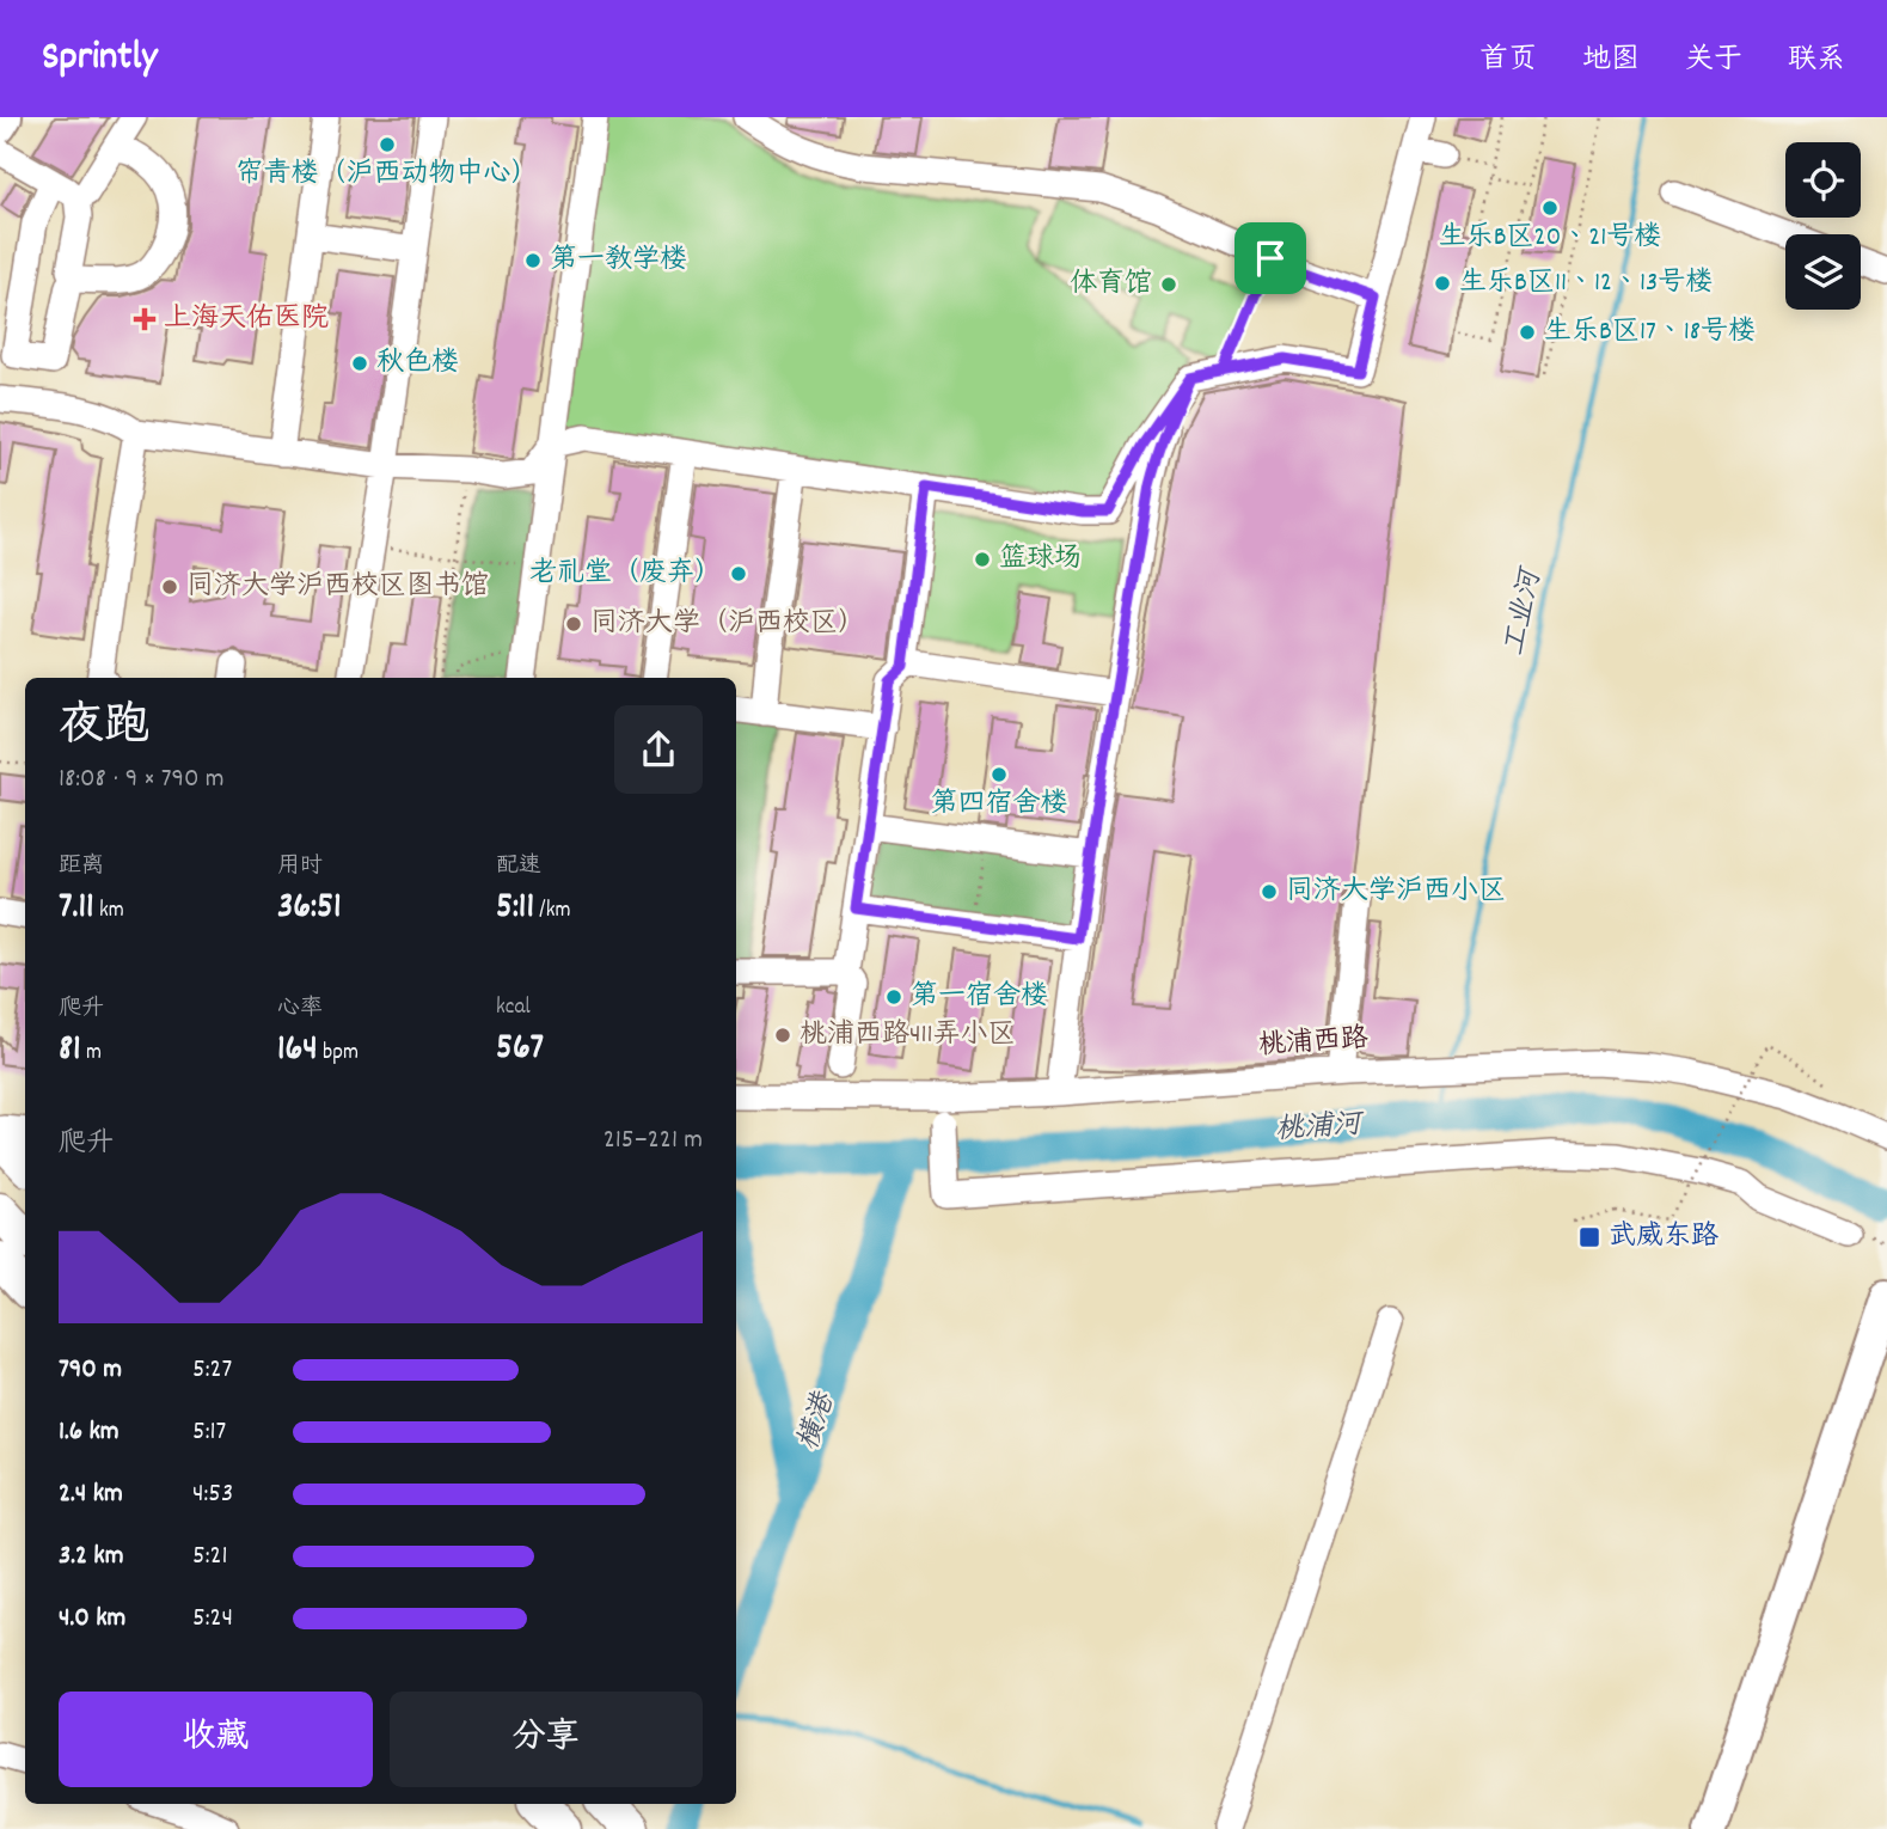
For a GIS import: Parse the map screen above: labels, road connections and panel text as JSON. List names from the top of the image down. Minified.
{"streets":{"street":["桃浦西路"]},"water":["工业河","桃浦河","横港"],"places":{"other":["帘青楼（沪西动物中心）","生乐B区20、21号楼","第一教学楼","生乐B区11、12、13号楼","体育馆","生乐B区17、18号楼","秋色楼","篮球场","老礼堂（废弃）","同济大学沪西校区图书馆","同济大学（沪西校区）","第四宿舍楼","同济大学沪西小区","第一宿舍楼","桃浦西路411弄小区"],"health":["上海天佑医院"],"transit":["武威东路"]},"page":{"header":"Sprintly","nav":["首页","地图","关于","联系"],"heading":["夜跑","18:08 · 9 × 790 m"],"stats":[["距离","7.11 km"],["用时","36:51"],["配速","5:11 /km"],["爬升","81 m"],["心率","164 bpm"],["kcal","567"]],"chart":["爬升","215–221 m"],"list":[{"name":"790 m","note":"5:27"},{"name":"1.6 km","note":"5:17"},{"name":"2.4 km","note":"4:53"},{"name":"3.2 km","note":"5:21"},{"name":"4.0 km","note":"5:24"}],"buttons":["收藏","分享"]}}
